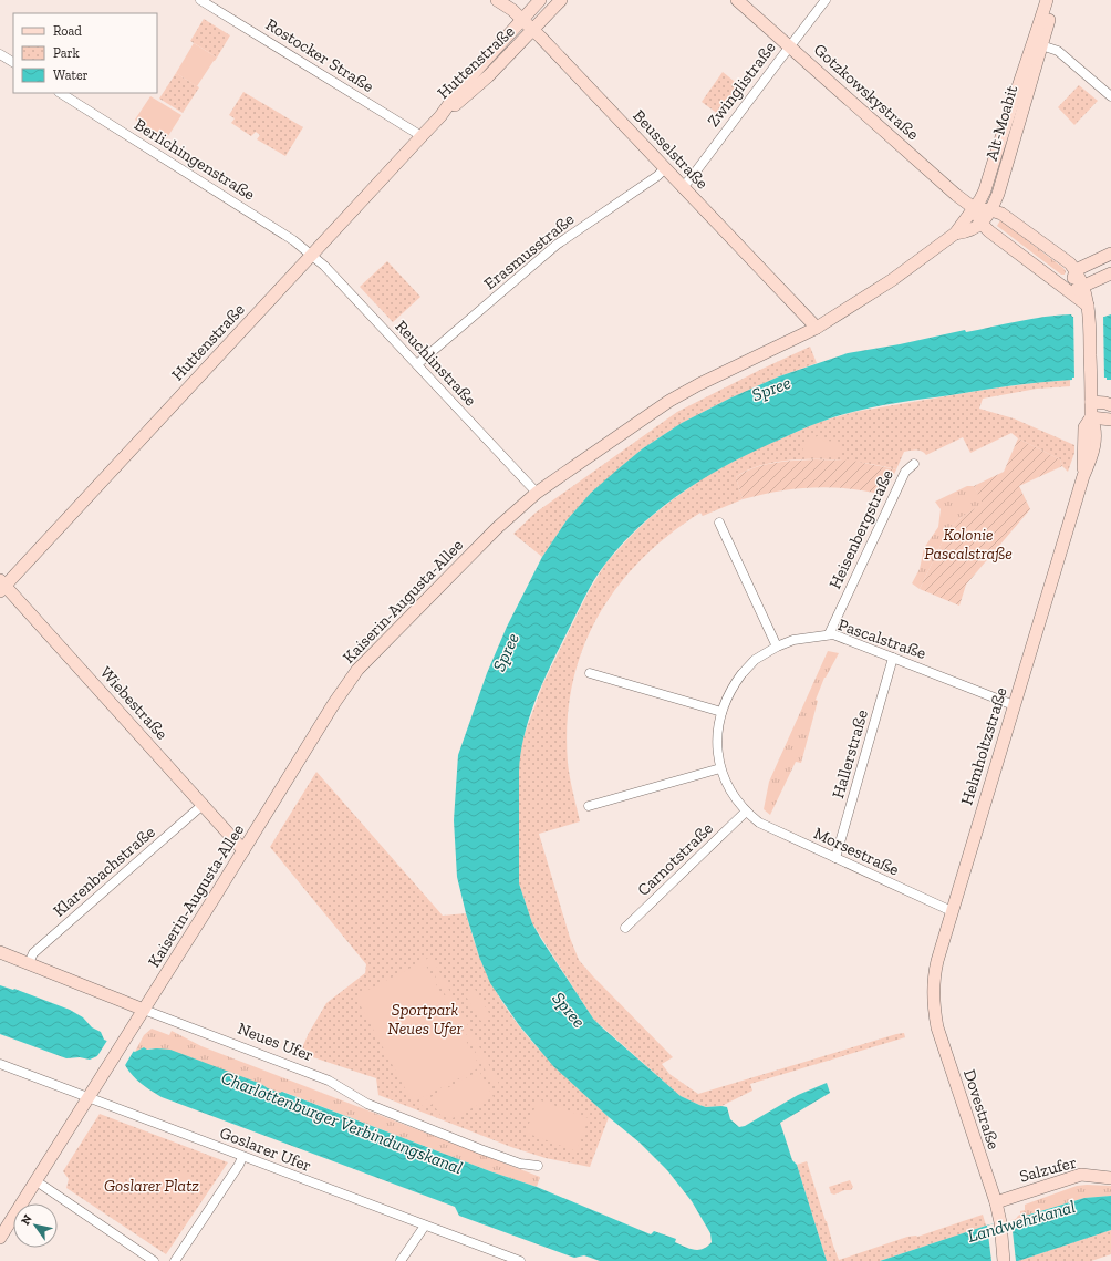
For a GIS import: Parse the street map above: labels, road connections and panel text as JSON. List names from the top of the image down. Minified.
{"streets":{"main road":["Huttenstraße","Gotzkowskystraße","Alt-Moabit","Beusselstraße","Kaiserin-Augusta-Allee","Wiebestraße","Helmholtzstraße","Neues Ufer","Dovestraße","Salzufer"],"street":["Rostocker Straße","Zwinglistraße","Berlichingenstraße","Erasmusstraße","Reuchlinstraße","Heisenbergstraße","Pascalstraße","Hallerstraße","Morsestraße","Carnotstraße","Klarenbachstraße","Goslarer Ufer"]},"crossings":[["Rostocker Straße","Huttenstraße"],["Huttenstraße","Beusselstraße"],["Huttenstraße","Berlichingenstraße"],["Huttenstraße","Reuchlinstraße"],["Huttenstraße","Wiebestraße"],["Zwinglistraße","Gotzkowskystraße"],["Zwinglistraße","Beusselstraße"],["Gotzkowskystraße","Alt-Moabit"],["Gotzkowskystraße","Helmholtzstraße"],["Alt-Moabit","Beusselstraße"],["Alt-Moabit","Kaiserin-Augusta-Allee"],["Beusselstraße","Erasmusstraße"],["Beusselstraße","Kaiserin-Augusta-Allee"],["Berlichingenstraße","Reuchlinstraße"],["Erasmusstraße","Reuchlinstraße"],["Reuchlinstraße","Kaiserin-Augusta-Allee"],["Heisenbergstraße","Pascalstraße"],["Kaiserin-Augusta-Allee","Wiebestraße"],["Kaiserin-Augusta-Allee","Neues Ufer"],["Kaiserin-Augusta-Allee","Goslarer Ufer"],["Pascalstraße","Helmholtzstraße"],["Pascalstraße","Hallerstraße"],["Pascalstraße","Morsestraße"],["Pascalstraße","Carnotstraße"],["Wiebestraße","Klarenbachstraße"],["Helmholtzstraße","Morsestraße"],["Helmholtzstraße","Dovestraße"],["Hallerstraße","Morsestraße"],["Morsestraße","Carnotstraße"],["Klarenbachstraße","Neues Ufer"],["Dovestraße","Salzufer"]],"water":["Spree","Charlottenburger Verbindungskanal","Landwehrkanal"],"parks":["Kolonie Pascalstraße","Sportpark Neues Ufer","Goslarer Platz"],"legend":["Road","Park","Water"],"north":"top left"}
